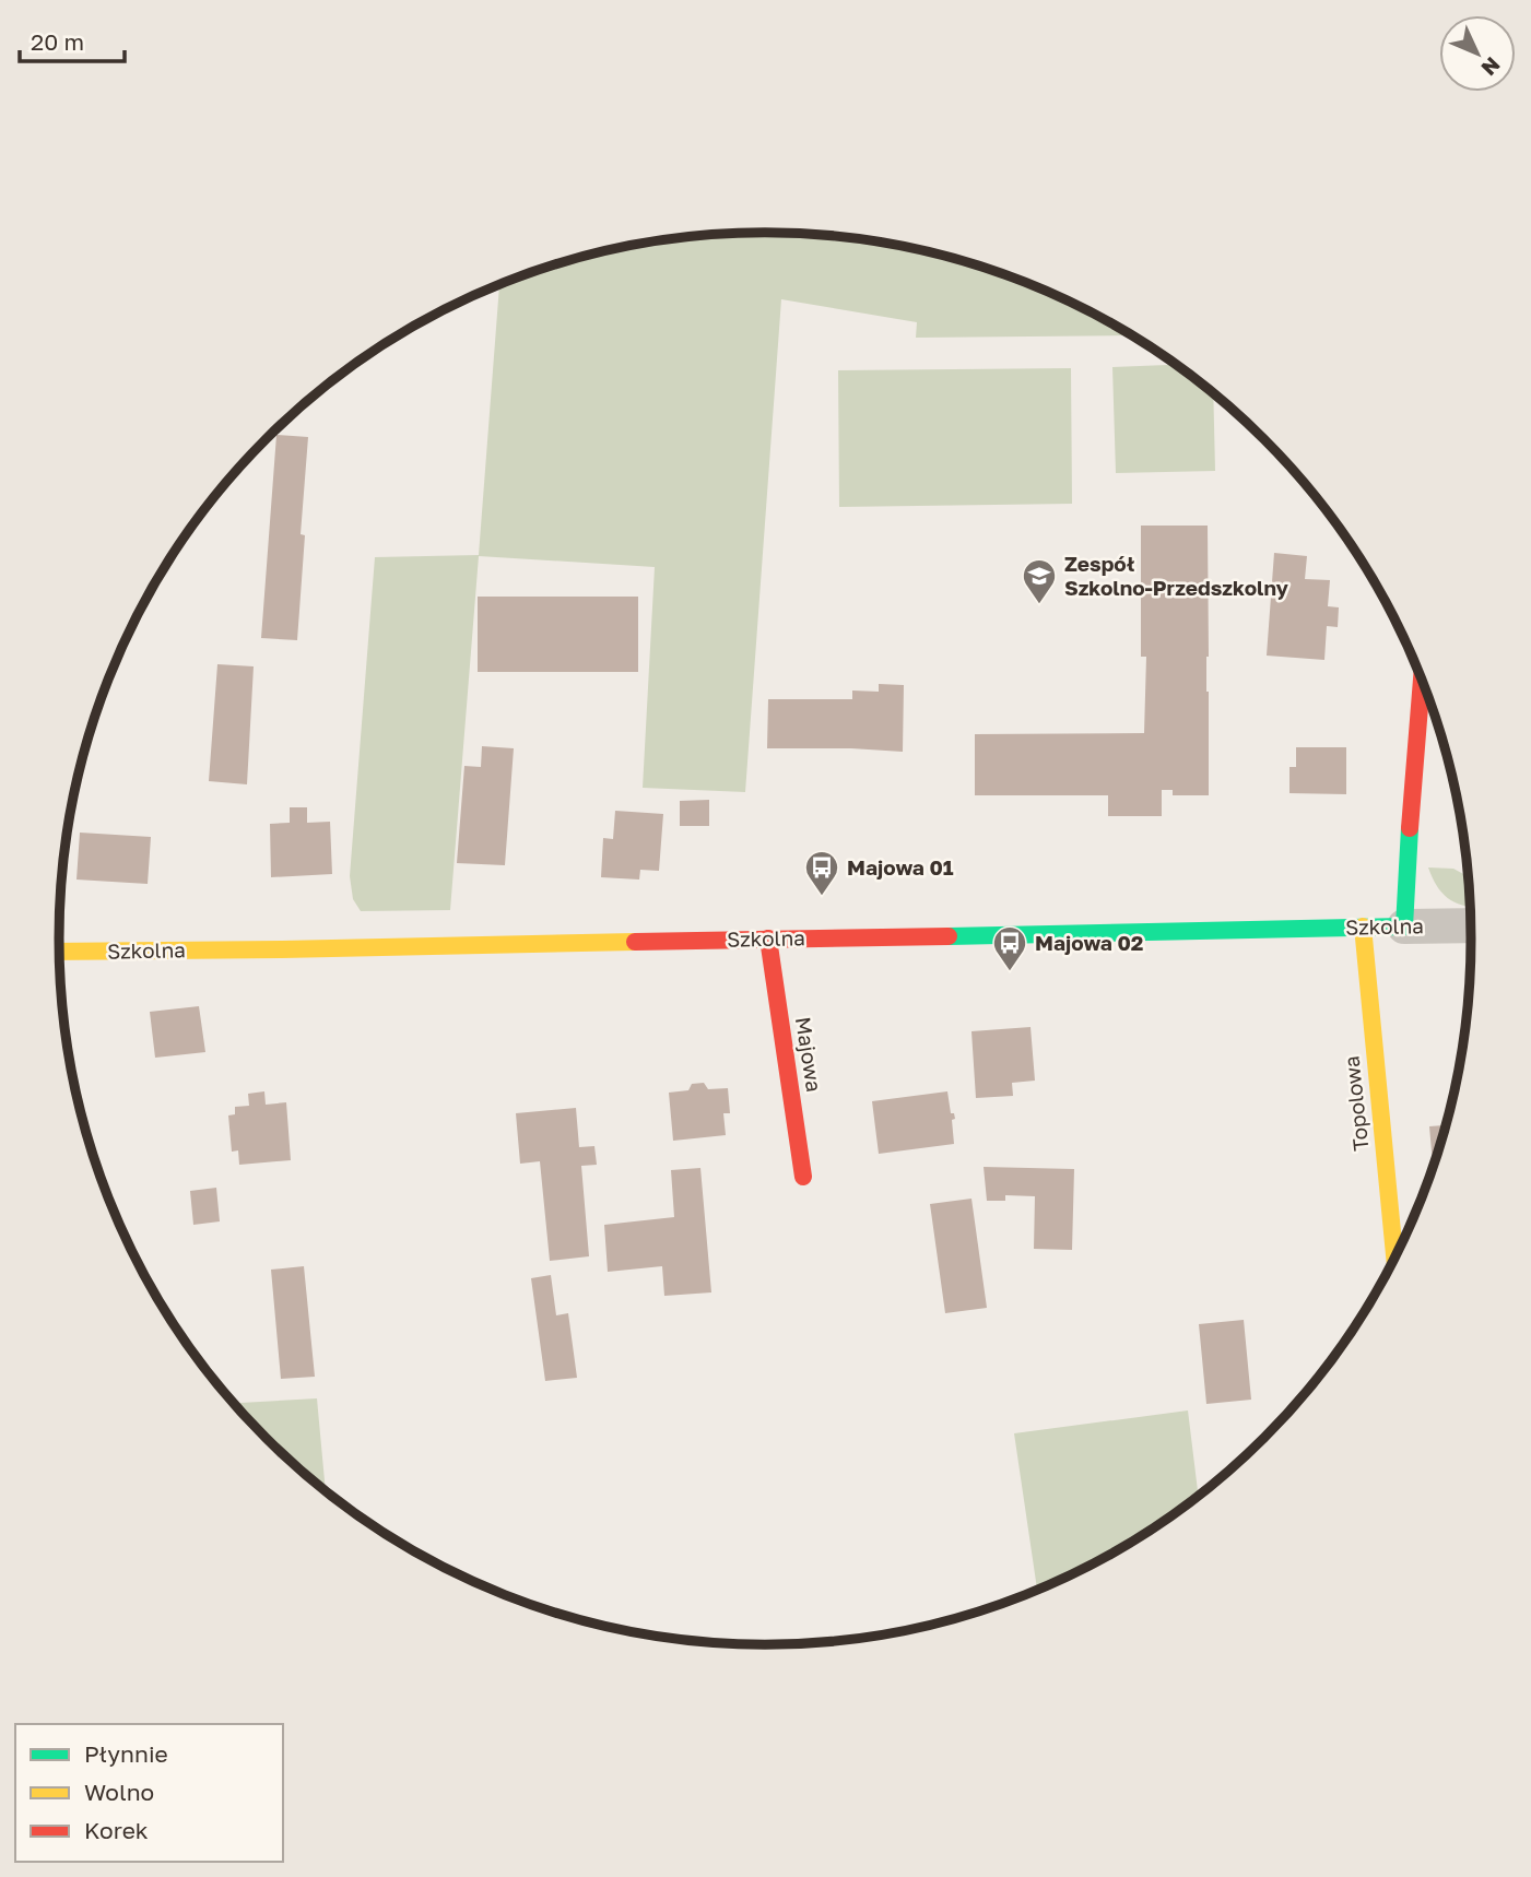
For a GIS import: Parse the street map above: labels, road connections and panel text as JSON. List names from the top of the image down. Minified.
{"streets":{"street":["Szkolna","Majowa","Topolowa"]},"crossings":[["Szkolna","Majowa"],["Szkolna","Topolowa"]],"places":{"school or university":["Zespół Szkolno-Przedszkolny"],"bus stop":["Majowa 01","Majowa 02"]},"legend":["Płynnie","Wolno","Korek"],"scale_bar":"20 m","north":"bottom right"}
